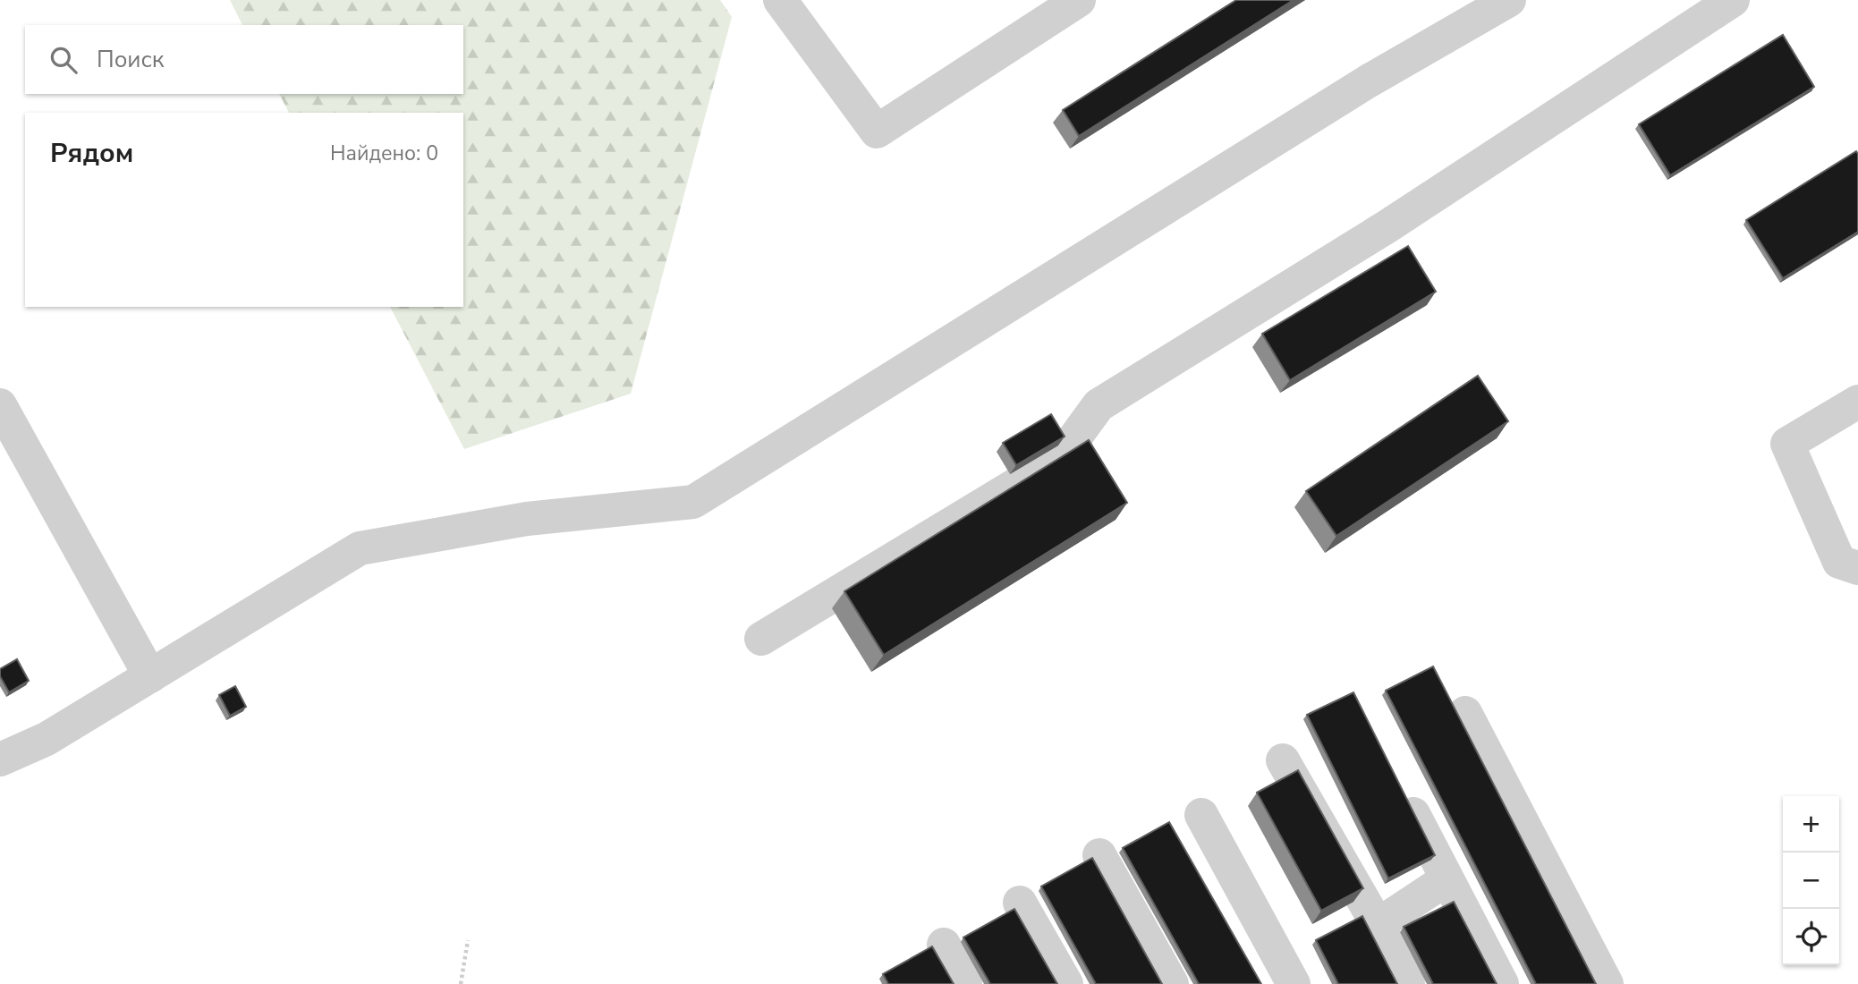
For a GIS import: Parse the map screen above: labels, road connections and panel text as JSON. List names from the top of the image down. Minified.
{"page":{"search":"Поиск","heading":["Рядом","Найдено: 0"],"map_buttons":["+","−"]}}
